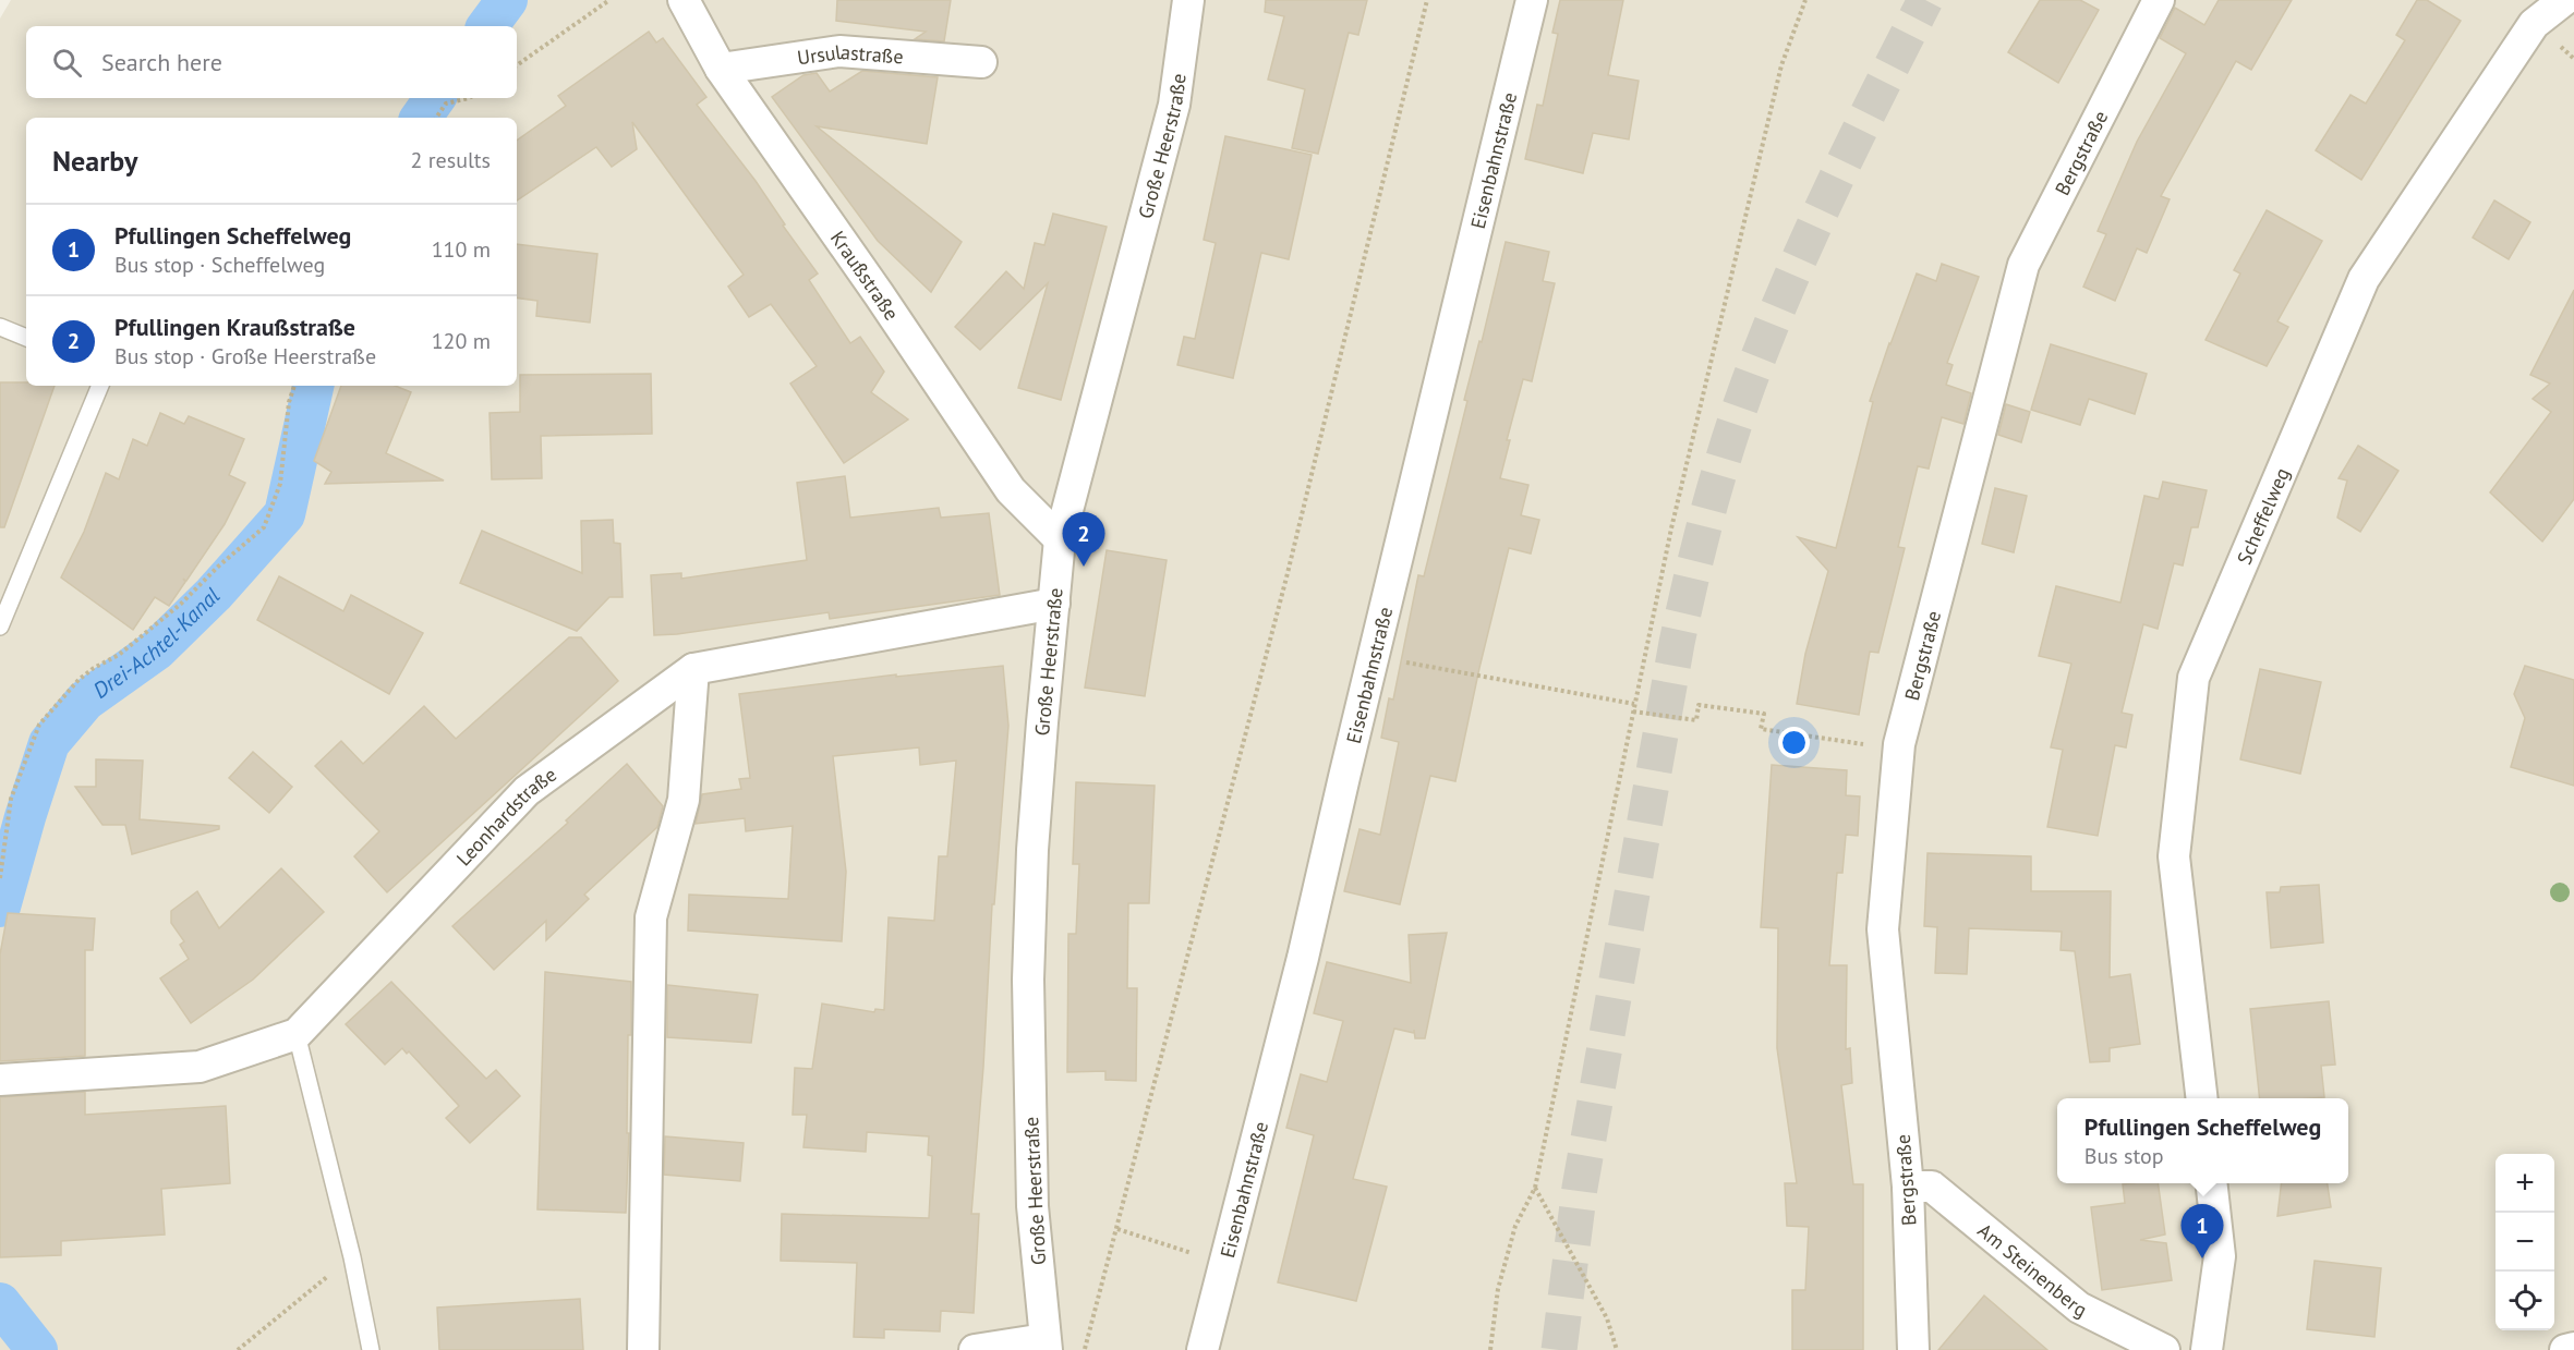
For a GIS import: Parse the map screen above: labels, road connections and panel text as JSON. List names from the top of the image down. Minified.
{"streets":{"street":["Ursulastraße","Große Heerstraße","Bergstraße","Eisenbahnstraße","Kraußstraße","Scheffelweg","Leonhardstraße","Am Steinenberg"]},"crossings":[["Ursulastraße","Kraußstraße"],["Große Heerstraße","Kraußstraße"],["Große Heerstraße","Leonhardstraße"],["Bergstraße","Am Steinenberg"]],"water":["Drei-Achtel-Kanal"],"page":{"search":"Search here","heading":["Nearby","2 results"],"list":[{"mark":"1","name":"Pfullingen Scheffelweg","note":"Bus stop · Scheffelweg","value":"110 m"},{"mark":"2","name":"Pfullingen Kraußstraße","note":"Bus stop · Große Heerstraße","value":"120 m"}],"pins":["2","1"],"popup":["Pfullingen Scheffelweg","Bus stop"],"map_buttons":["+","−"]}}
